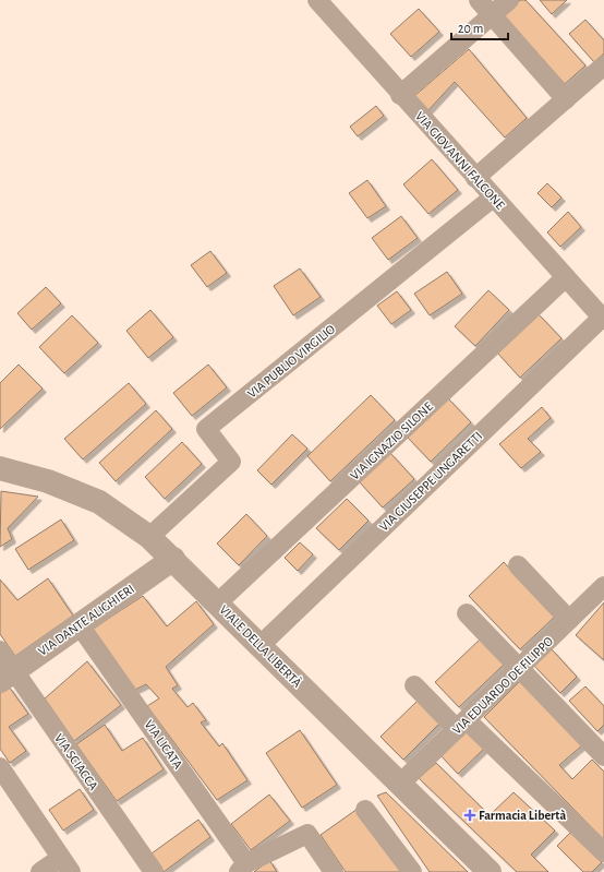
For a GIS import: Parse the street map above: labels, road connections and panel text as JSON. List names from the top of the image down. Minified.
{"streets":{"street":["VIA GIOVANNI FALCONE","VIA PUBLIO VIRGILIO","VIA IGNAZIO SILONE","VIA GIUSEPPE UNGARETTI","VIA DANTE ALIGHIERI","VIALE DELLA LIBERTÀ","VIA EDUARDO DE FILIPPO","VIA LICATA","VIA SCIACCA"]},"crossings":[["VIA GIOVANNI FALCONE","VIA PUBLIO VIRGILIO"],["VIA GIOVANNI FALCONE","VIA IGNAZIO SILONE"],["VIA GIOVANNI FALCONE","VIA GIUSEPPE UNGARETTI"],["VIA PUBLIO VIRGILIO","VIALE DELLA LIBERTÀ"],["VIA IGNAZIO SILONE","VIALE DELLA LIBERTÀ"],["VIA GIUSEPPE UNGARETTI","VIALE DELLA LIBERTÀ"],["VIA DANTE ALIGHIERI","VIALE DELLA LIBERTÀ"],["VIA DANTE ALIGHIERI","VIA LICATA"],["VIA DANTE ALIGHIERI","VIA SCIACCA"],["VIALE DELLA LIBERTÀ","VIA EDUARDO DE FILIPPO"]],"places":{"health":["Farmacia Libertà"]},"scale_bar":"20 m"}
